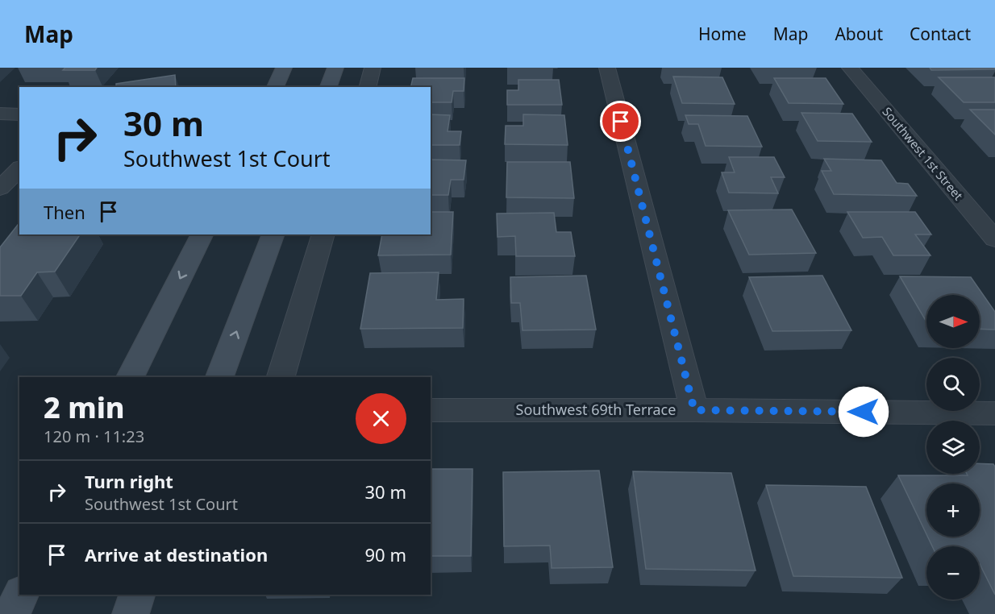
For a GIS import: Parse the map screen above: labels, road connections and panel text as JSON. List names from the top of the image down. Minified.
{"streets":{"street":["Southwest 1st Street","Southwest 69th Terrace"]},"north":"right","page":{"header":"Map","nav":["Home","Map","About","Contact"],"turn":["30 m","Southwest 1st Court"],"then":"Then","map_buttons":["+","−"],"heading":["2 min","120 m · 11:23"],"list":[{"name":"Turn right","note":"Southwest 1st Court","value":"30 m"},{"name":"Arrive at destination","value":"90 m"}]}}
